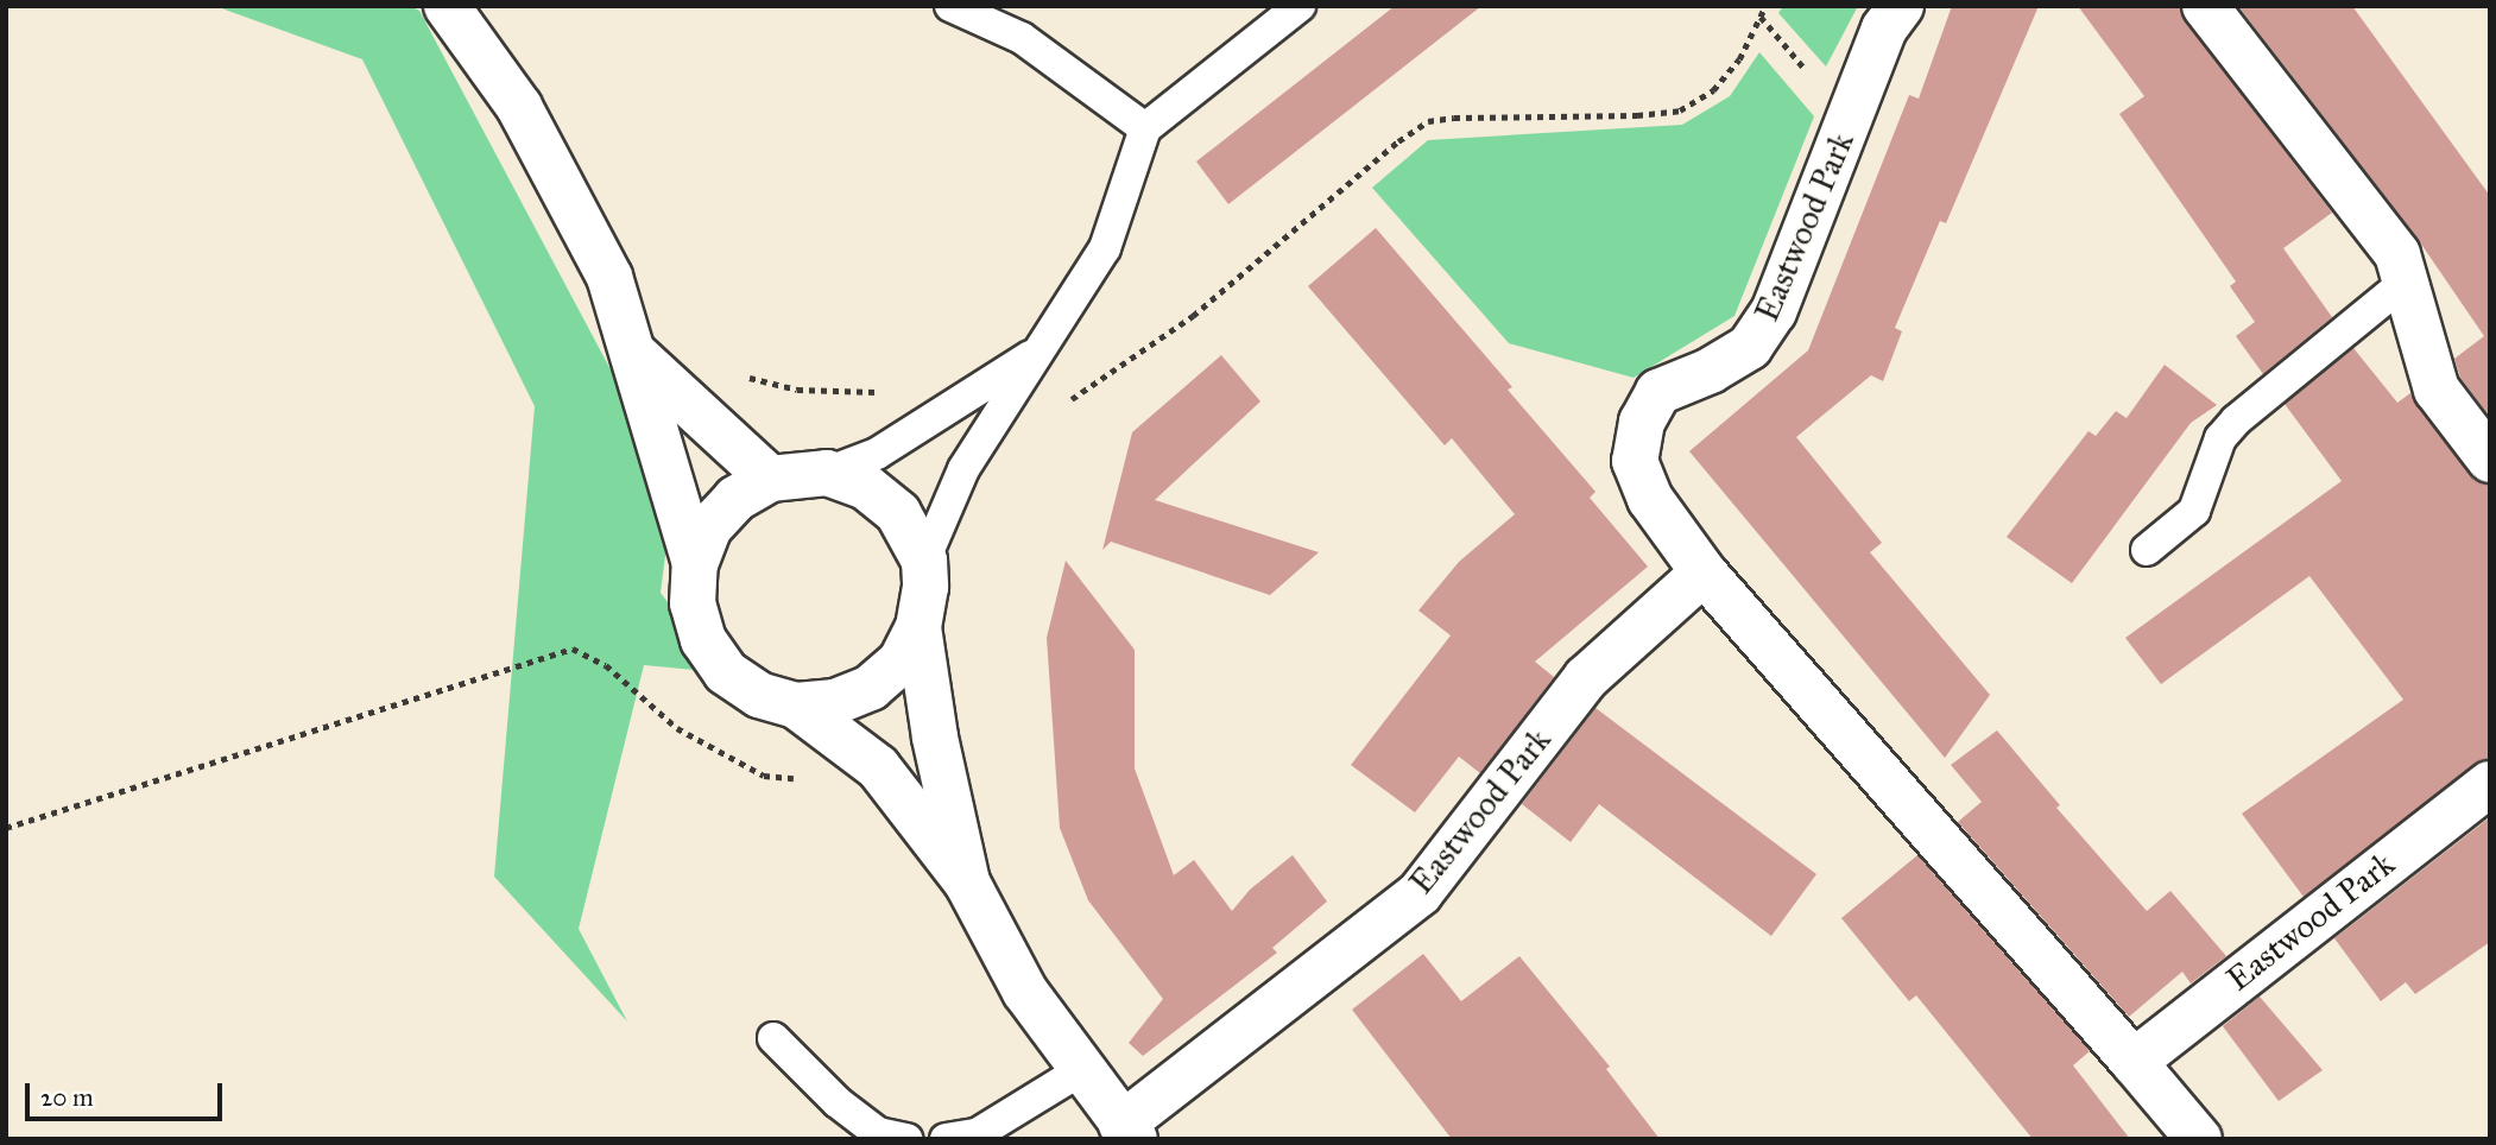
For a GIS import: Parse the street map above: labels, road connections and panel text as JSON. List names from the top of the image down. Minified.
{"streets":{"street":["Eastwood Park"]},"scale_bar":"20 m"}
